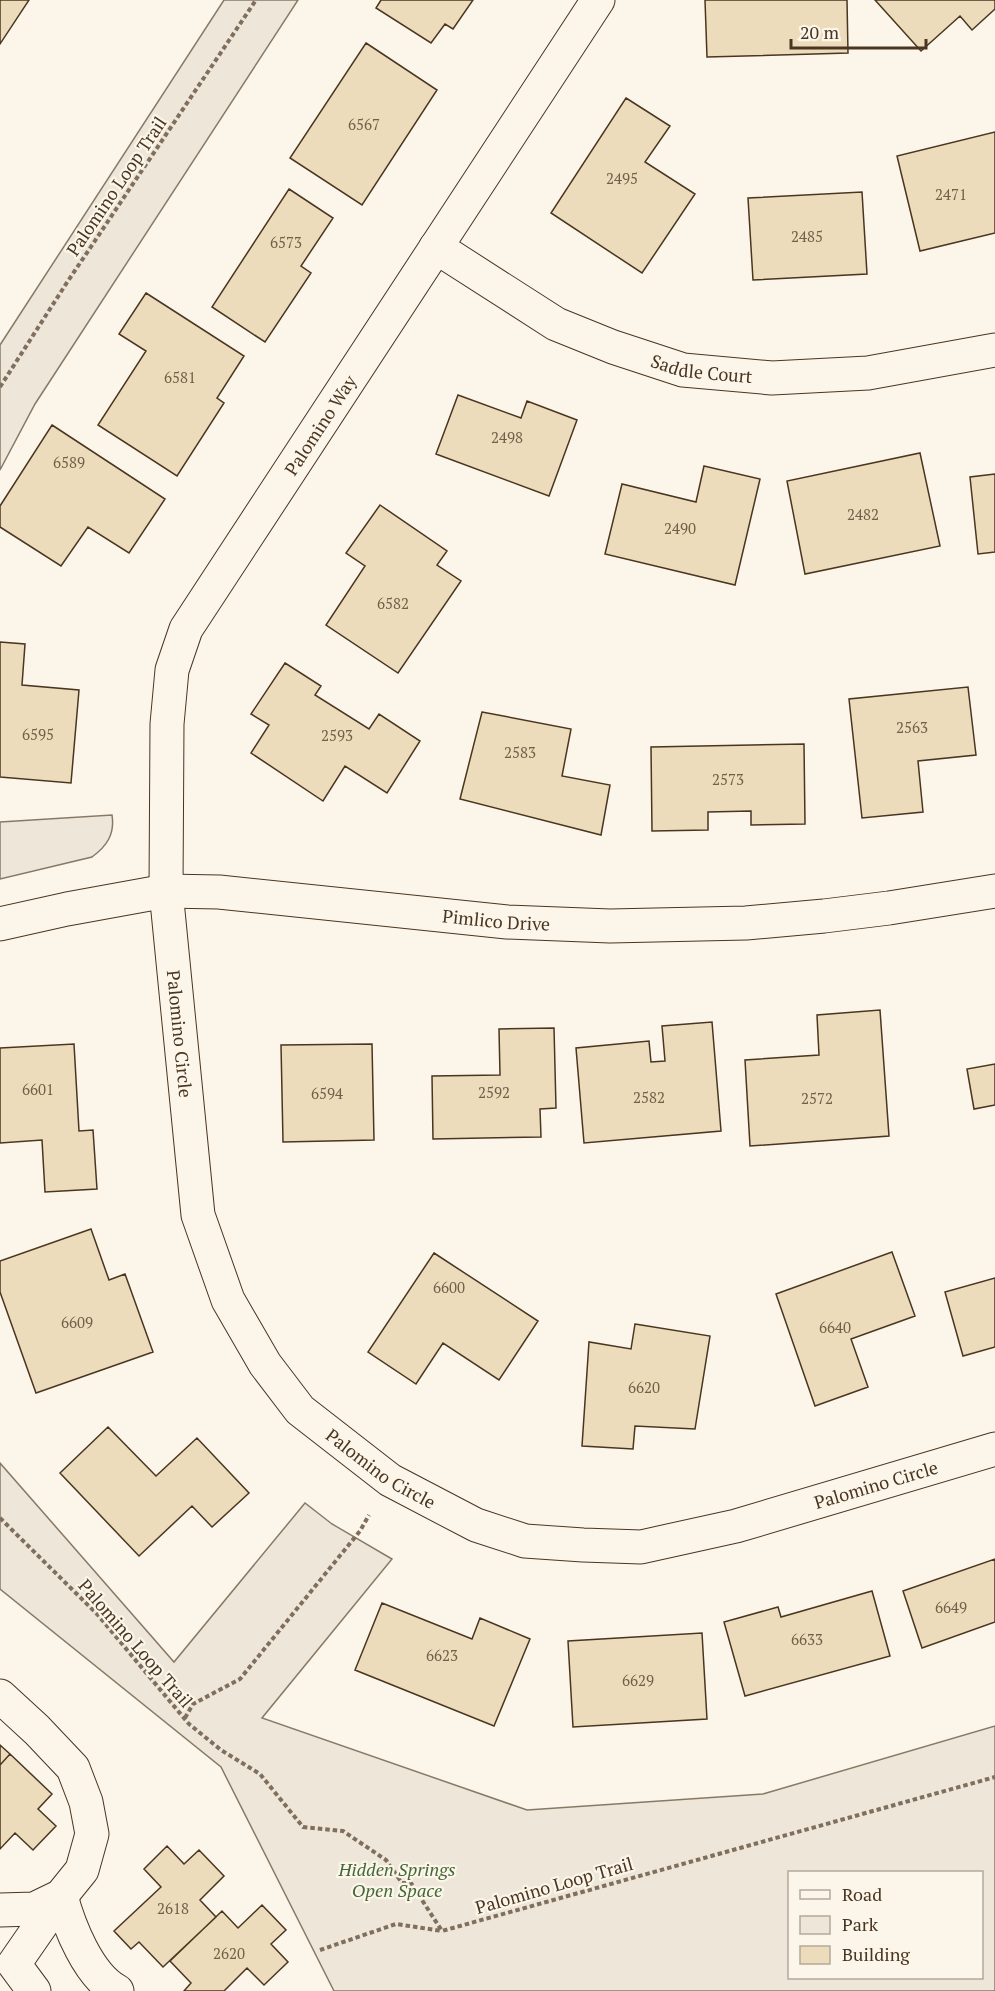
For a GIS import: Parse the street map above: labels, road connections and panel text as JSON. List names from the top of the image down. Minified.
{"streets":{"street":["Saddle Court","Palomino Way","Pimlico Drive","Palomino Circle"],"path":["Palomino Loop Trail"]},"crossings":[["Saddle Court","Palomino Way"],["Palomino Way","Pimlico Drive"],["Palomino Way","Palomino Circle"],["Pimlico Drive","Palomino Circle"]],"parks":["Hidden Springs Open Space"],"house_numbers":["6567","2495","2471","2485","6573","6581","2498","6589","2482","2490","6582","2563","6595","2593","2583","2573","6601","2592","6594","2582","2572","6600","6609","6640","6620","6649","6633","6623","6629","2618","2620"],"legend":["Road","Park","Building"],"scale_bar":"20 m"}
